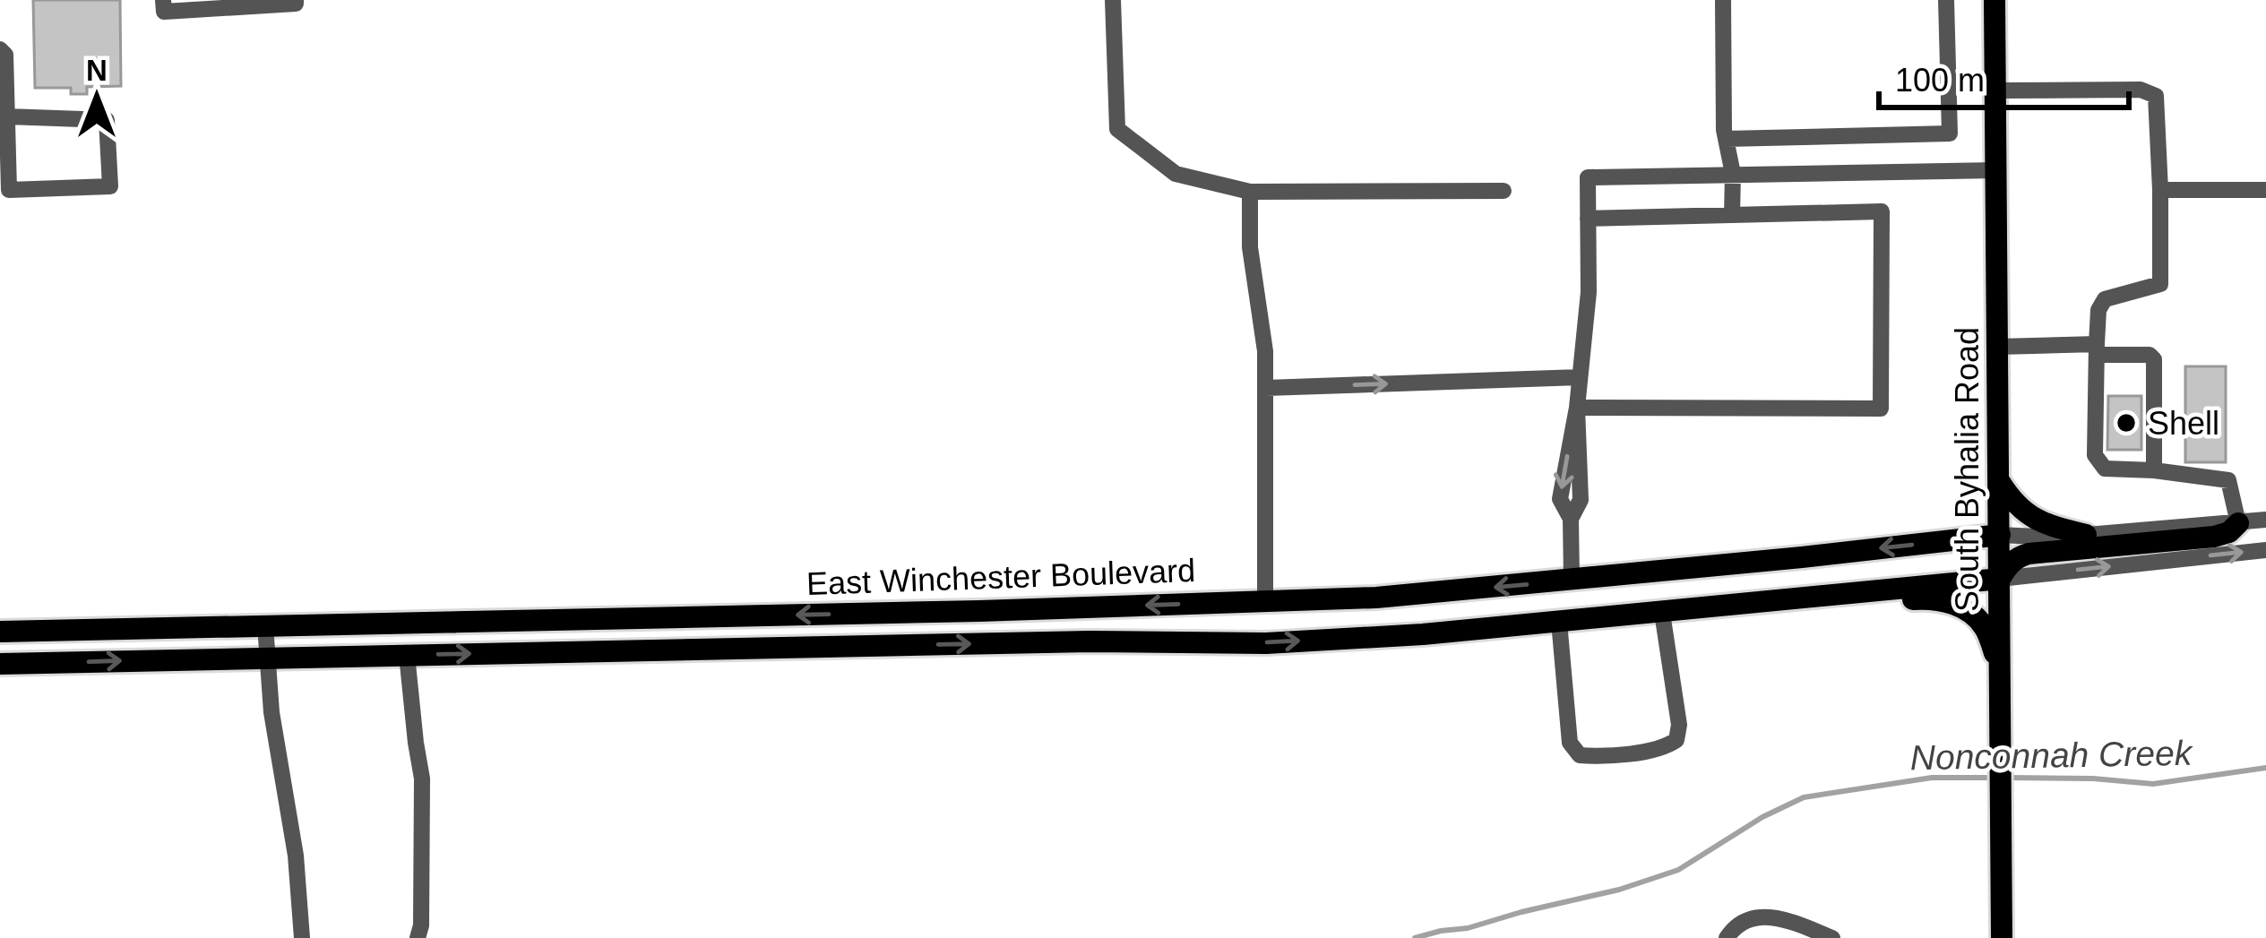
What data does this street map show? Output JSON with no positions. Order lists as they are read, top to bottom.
{
  "streets": {
    "main road": ["South Byhalia Road", "East Winchester Boulevard"]
  },
  "crossings": [
    ["South Byhalia Road", "East Winchester Boulevard"]
  ],
  "water": ["Nonconnah Creek"],
  "places": ["Shell"],
  "scale_bar": "100 m",
  "north": "top"
}
